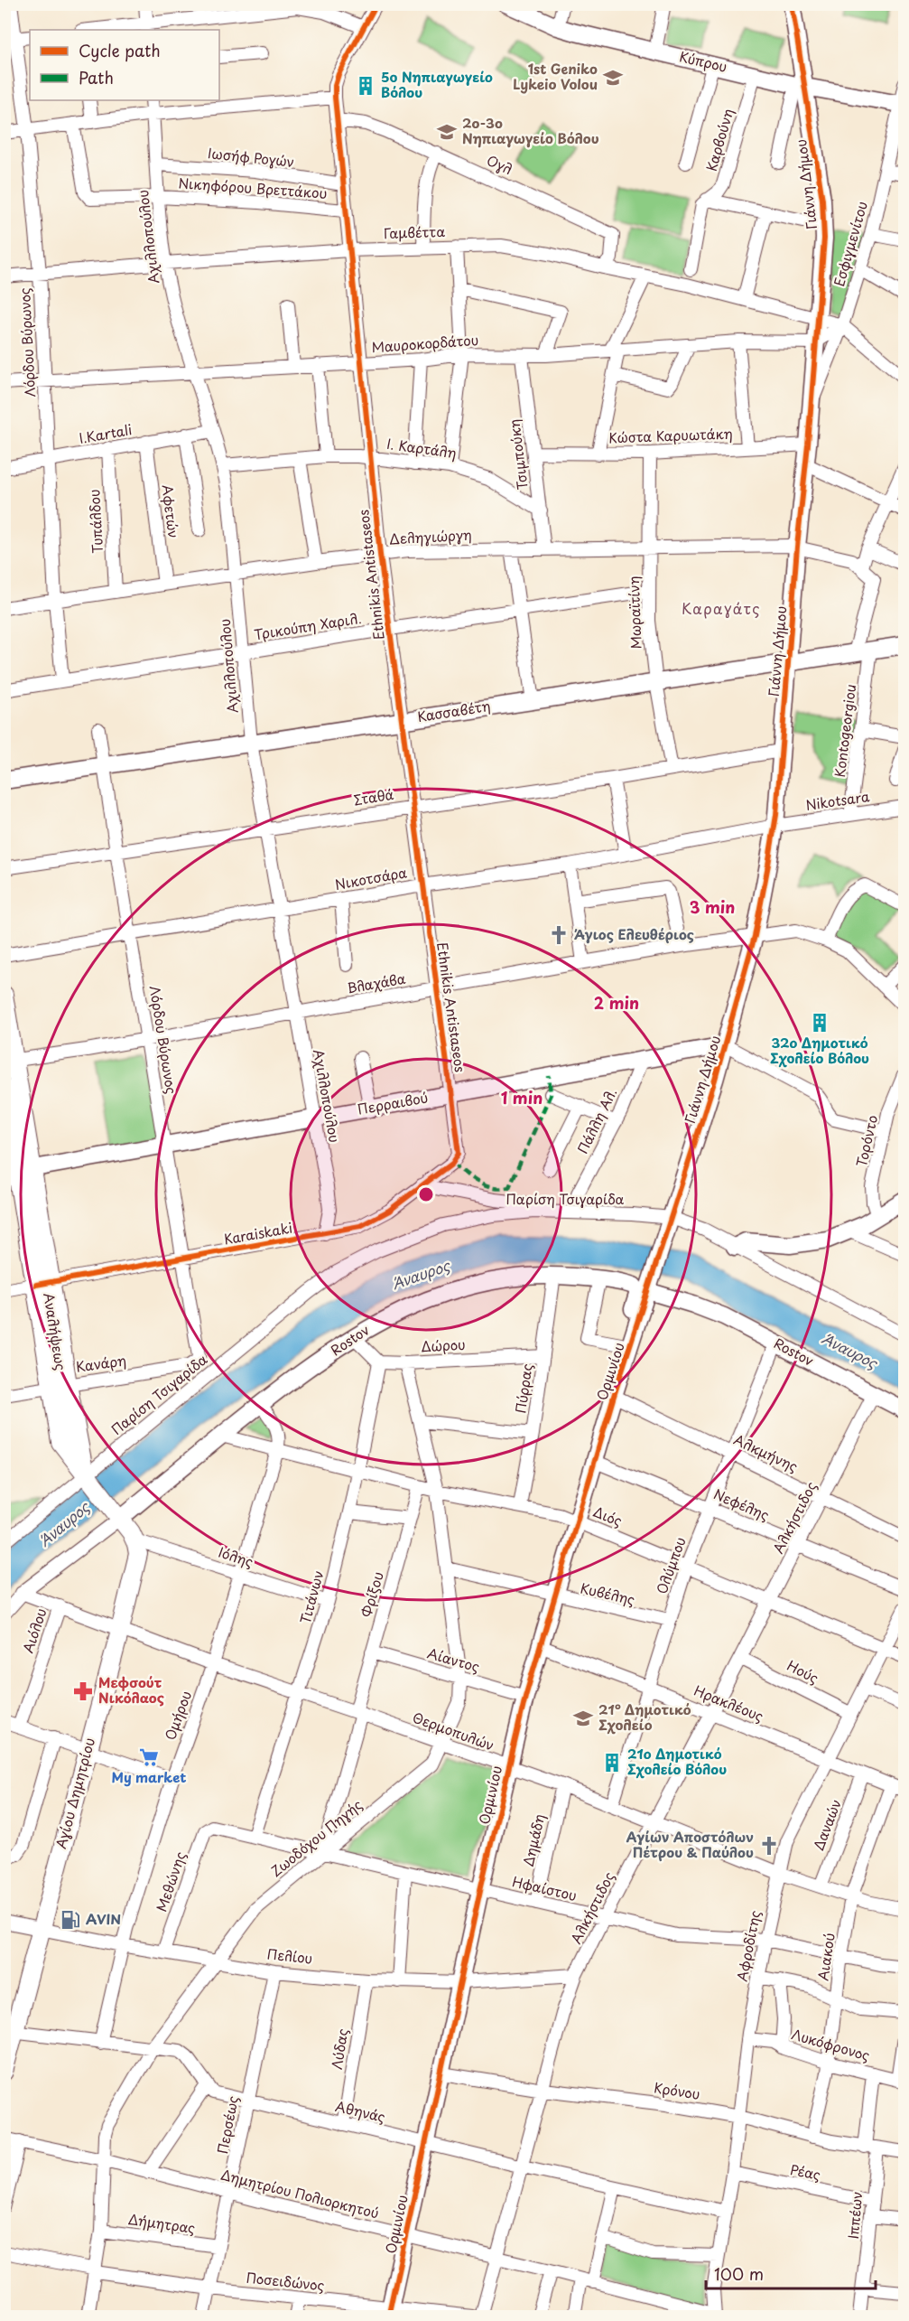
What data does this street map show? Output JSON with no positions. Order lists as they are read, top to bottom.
{
  "streets": {
    "main road": ["Αναλήψεως", "Αγίου Δημητρίου"],
    "street": [
      "Κύπρου",
      "Καρβούνη",
      "Ιωσήφ Ρογών",
      "Ογλ",
      "Γιάννη Δήμου",
      "Νικηφόρου Βρεττάκου",
      "Γαμβέττα",
      "Αχιλλοπούλου",
      "Εσφιγμενίτου",
      "Λόρδου Βύρωνος",
      "Μαυροκορδάτου",
      "I.Kartali",
      "Κώστα Καρυωτάκη",
      "Ι. Καρτάλη",
      "Τσιμπούκη",
      "Αφετών",
      "Τυπάλδου",
      "Δεληγιώργη",
      "Ethnikis Antistaseos",
      "Μωραϊτίνη",
      "Τρικούπη Χαριλ.",
      "Κασσαβέτη",
      "Kontogeorgiou",
      "Σταθά",
      "Nikotsara",
      "Νικοτσάρα",
      "Βλαχάβα",
      "Περραιβού",
      "Πάλλη Αλ.",
      "Τορόντο",
      "Παρίση Τσιγαρίδα",
      "Karaiskaki",
      "Rostov",
      "Δώρου",
      "Κανάρη",
      "Ορμινίου",
      "Πύρρας",
      "Αλκμήνης",
      "Νεφέλης",
      "Διός",
      "Αλκήστιδος",
      "Ιόλης",
      "Ολύμπου",
      "Φρίξου",
      "Κυβέλης",
      "Τιτάνων",
      "Αιόλου",
      "Αίαντος",
      "Ηούς",
      "Ηρακλέους",
      "Ομήρου",
      "Θερμοπυλών",
      "Δαναών",
      "Ζωοδόχου Πηγής",
      "Δημάδη",
      "Μεθώνης",
      "Ηφαίστου",
      "Αφροδίτης",
      "Πελίου",
      "Αιακού",
      "Λυκόφρoνος",
      "Λύδας",
      "Κρόνου",
      "Αθηνάς",
      "Περσέως",
      "Ρέας",
      "Δημητρίου Πολιορκητού",
      "Ιππέων",
      "Δήμητρας",
      "Ποσειδώνος"
    ]
  },
  "crossings": [
    ["Κύπρου", "Καρβούνη"],
    ["Κύπρου", "Γιάννη Δήμου"],
    ["Κύπρου", "Εσφιγμενίτου"],
    ["Ιωσήφ Ρογών", "Αχιλλοπούλου"],
    ["Ιωσήφ Ρογών", "Ethnikis Antistaseos"],
    ["Ογλ", "Γαμβέττα"],
    ["Ογλ", "Ethnikis Antistaseos"],
    ["Γιάννη Δήμου", "Γαμβέττα"],
    ["Γιάννη Δήμου", "Εσφιγμενίτου"],
    ["Γιάννη Δήμου", "Μαυροκορδάτου"],
    ["Γιάννη Δήμου", "Κώστα Καρυωτάκη"],
    ["Γιάννη Δήμου", "Δεληγιώργη"],
    ["Γιάννη Δήμου", "Κασσαβέτη"],
    ["Γιάννη Δήμου", "Σταθά"],
    ["Γιάννη Δήμου", "Nikotsara"],
    ["Γιάννη Δήμου", "Νικοτσάρα"],
    ["Γιάννη Δήμου", "Βλαχάβα"],
    ["Γιάννη Δήμου", "Περραιβού"],
    ["Γιάννη Δήμου", "Παρίση Τσιγαρίδα"],
    ["Γιάννη Δήμου", "Rostov"],
    ["Γιάννη Δήμου", "Ορμινίου"],
    ["Νικηφόρου Βρεττάκου", "Αχιλλοπούλου"],
    ["Νικηφόρου Βρεττάκου", "Ethnikis Antistaseos"],
    ["Γαμβέττα", "Αχιλλοπούλου"],
    ["Γαμβέττα", "Εσφιγμενίτου"],
    ["Γαμβέττα", "Λόρδου Βύρωνος"],
    ["Γαμβέττα", "Ethnikis Antistaseos"],
    ["Αχιλλοπούλου", "Μαυροκορδάτου"],
    ["Αχιλλοπούλου", "I.Kartali"],
    ["Αχιλλοπούλου", "Ι. Καρτάλη"],
    ["Αχιλλοπούλου", "Δεληγιώργη"],
    ["Αχιλλοπούλου", "Τρικούπη Χαριλ."],
    ["Αχιλλοπούλου", "Κασσαβέτη"],
    ["Αχιλλοπούλου", "Σταθά"],
    ["Αχιλλοπούλου", "Νικοτσάρα"],
    ["Αχιλλοπούλου", "Βλαχάβα"],
    ["Αχιλλοπούλου", "Περραιβού"],
    ["Αχιλλοπούλου", "Karaiskaki"],
    ["Λόρδου Βύρωνος", "Μαυροκορδάτου"],
    ["Λόρδου Βύρωνος", "I.Kartali"],
    ["Λόρδου Βύρωνος", "Δεληγιώργη"],
    ["Λόρδου Βύρωνος", "Τρικούπη Χαριλ."],
    ["Λόρδου Βύρωνος", "Κασσαβέτη"],
    ["Λόρδου Βύρωνος", "Σταθά"],
    ["Λόρδου Βύρωνος", "Νικοτσάρα"],
    ["Λόρδου Βύρωνος", "Βλαχάβα"],
    ["Λόρδου Βύρωνος", "Περραιβού"],
    ["Λόρδου Βύρωνος", "Karaiskaki"],
    ["Λόρδου Βύρωνος", "Κανάρη"],
    ["Μαυροκορδάτου", "Τσιμπούκη"],
    ["Μαυροκορδάτου", "Ethnikis Antistaseos"],
    ["I.Kartali", "Αφετών"],
    ["I.Kartali", "Τυπάλδου"],
    ["Κώστα Καρυωτάκη", "Τσιμπούκη"],
    ["Κώστα Καρυωτάκη", "Μωραϊτίνη"],
    ["Ι. Καρτάλη", "Τσιμπούκη"],
    ["Ι. Καρτάλη", "Ethnikis Antistaseos"],
    ["Τσιμπούκη", "Δεληγιώργη"],
    ["Αφετών", "Δεληγιώργη"],
    ["Τυπάλδου", "Δεληγιώργη"],
    ["Δεληγιώργη", "Ethnikis Antistaseos"],
    ["Δεληγιώργη", "Μωραϊτίνη"],
    ["Δεληγιώργη", "Kontogeorgiou"],
    ["Ethnikis Antistaseos", "Τρικούπη Χαριλ."],
    ["Ethnikis Antistaseos", "Κασσαβέτη"],
    ["Ethnikis Antistaseos", "Σταθά"],
    ["Ethnikis Antistaseos", "Νικοτσάρα"],
    ["Ethnikis Antistaseos", "Βλαχάβα"],
    ["Ethnikis Antistaseos", "Περραιβού"],
    ["Ethnikis Antistaseos", "Karaiskaki"],
    ["Μωραϊτίνη", "Τρικούπη Χαριλ."],
    ["Μωραϊτίνη", "Κασσαβέτη"],
    ["Μωραϊτίνη", "Σταθά"],
    ["Κασσαβέτη", "Kontogeorgiou"],
    ["Kontogeorgiou", "Nikotsara"],
    ["Nikotsara", "Νικοτσάρα"],
    ["Βλαχάβα", "Αναλήψεως"],
    ["Περραιβού", "Πάλλη Αλ."],
    ["Περραιβού", "Αναλήψεως"],
    ["Παρίση Τσιγαρίδα", "Αναλήψεως"],
    ["Karaiskaki", "Αναλήψεως"],
    ["Αναλήψεως", "Κανάρη"],
    ["Rostov", "Ορμινίου"],
    ["Rostov", "Πύρρας"],
    ["Rostov", "Διός"],
    ["Rostov", "Αλκήστιδος"],
    ["Rostov", "Ολύμπου"],
    ["Rostov", "Ομήρου"],
    ["Rostov", "Θερμοπυλών"],
    ["Δώρου", "Πύρρας"],
    ["Δώρου", "Τιτάνων"],
    ["Δώρου", "Ζωοδόχου Πηγής"],
    ["Ορμινίου", "Αλκμήνης"],
    ["Ορμινίου", "Νεφέλης"],
    ["Ορμινίου", "Διός"],
    ["Ορμινίου", "Κυβέλης"],
    ["Ορμινίου", "Αίαντος"],
    ["Ορμινίου", "Ηρακλέους"],
    ["Ορμινίου", "Θερμοπυλών"],
    ["Ορμινίου", "Ηφαίστου"],
    ["Ορμινίου", "Πελίου"],
    ["Ορμινίου", "Κρόνου"],
    ["Ορμινίου", "Αθηνάς"],
    ["Ορμινίου", "Δημητρίου Πολιορκητού"],
    ["Ορμινίου", "Ποσειδώνος"],
    ["Πύρρας", "Διός"],
    ["Αλκμήνης", "Αλκήστιδος"],
    ["Αλκμήνης", "Ολύμπου"],
    ["Νεφέλης", "Αλκήστιδος"],
    ["Νεφέλης", "Ολύμπου"],
    ["Διός", "Αλκήστιδος"],
    ["Διός", "Ολύμπου"],
    ["Διός", "Φρίξου"],
    ["Διός", "Τιτάνων"],
    ["Διός", "Ομήρου"],
    ["Διός", "Ζωοδόχου Πηγής"],
    ["Διός", "Αφροδίτης"],
    ["Αλκήστιδος", "Ηούς"],
    ["Αλκήστιδος", "Ηρακλέους"],
    ["Αλκήστιδος", "Θερμοπυλών"],
    ["Αλκήστιδος", "Ηφαίστου"],
    ["Αλκήστιδος", "Πελίου"],
    ["Αλκήστιδος", "Κρόνου"],
    ["Αλκήστιδος", "Αθηνάς"],
    ["Αλκήστιδος", "Δημητρίου Πολιορκητού"],
    ["Ιόλης", "Τιτάνων"],
    ["Ιόλης", "Ομήρου"],
    ["Ιόλης", "Αγίου Δημητρίου"],
    ["Ολύμπου", "Κυβέλης"],
    ["Ολύμπου", "Ηρακλέους"],
    ["Ολύμπου", "Θερμοπυλών"],
    ["Φρίξου", "Αίαντος"],
    ["Φρίξου", "Θερμοπυλών"],
    ["Φρίξου", "Ζωοδόχου Πηγής"],
    ["Φρίξου", "Ηφαίστου"],
    ["Κυβέλης", "Ζωοδόχου Πηγής"],
    ["Τιτάνων", "Θερμοπυλών"],
    ["Τιτάνων", "Ηφαίστου"],
    ["Αιόλου", "Θερμοπυλών"],
    ["Αίαντος", "Ζωοδόχου Πηγής"],
    ["Ηούς", "Αφροδίτης"],
    ["Ηρακλέους", "Δαναών"],
    ["Ηρακλέους", "Αφροδίτης"],
    ["Ηρακλέους", "Αιακού"],
    ["Ομήρου", "Θερμοπυλών"],
    ["Ομήρου", "Πελίου"],
    ["Ομήρου", "Αθηνάς"],
    ["Θερμοπυλών", "Αγίου Δημητρίου"],
    ["Θερμοπυλών", "Δαναών"],
    ["Θερμοπυλών", "Ζωοδόχου Πηγής"],
    ["Θερμοπυλών", "Δημάδη"],
    ["Θερμοπυλών", "Αφροδίτης"],
    ["Θερμοπυλών", "Αιακού"],
    ["Αγίου Δημητρίου", "Πελίου"],
    ["Αγίου Δημητρίου", "Αθηνάς"],
    ["Ζωοδόχου Πηγής", "Ηφαίστου"],
    ["Ζωοδόχου Πηγής", "Πελίου"],
    ["Ζωοδόχου Πηγής", "Αθηνάς"],
    ["Ζωοδόχου Πηγής", "Δημητρίου Πολιορκητού"],
    ["Ζωοδόχου Πηγής", "Δήμητρας"],
    ["Ζωοδόχου Πηγής", "Ποσειδώνος"],
    ["Δημάδη", "Ηφαίστου"],
    ["Μεθώνης", "Ηφαίστου"],
    ["Μεθώνης", "Πελίου"],
    ["Ηφαίστου", "Αφροδίτης"],
    ["Ηφαίστου", "Αιακού"],
    ["Αφροδίτης", "Λυκόφρoνος"],
    ["Αφροδίτης", "Κρόνου"],
    ["Αφροδίτης", "Αθηνάς"],
    ["Αφροδίτης", "Ρέας"],
    ["Αφροδίτης", "Δημητρίου Πολιορκητού"],
    ["Πελίου", "Λύδας"],
    ["Πελίου", "Περσέως"],
    ["Αιακού", "Λυκόφρoνος"],
    ["Αιακού", "Κρόνου"],
    ["Λυκόφρoνος", "Ιππέων"],
    ["Λύδας", "Αθηνάς"],
    ["Κρόνου", "Ιππέων"],
    ["Αθηνάς", "Περσέως"],
    ["Περσέως", "Δημητρίου Πολιορκητού"],
    ["Περσέως", "Δήμητρας"],
    ["Περσέως", "Ποσειδώνος"],
    ["Ρέας", "Ιππέων"]
  ],
  "districts": ["Καραγάτς"],
  "water": ["Άναυρος"],
  "places": {
    "school or university": ["1st Geniko Lykeio Volou", "2ο-3ο Νηπιαγωγείο Βόλου", "21° Δημοτικό Σχολείο"],
    "building": ["5ο Νηπιαγωγείο Βόλου", "32ο Δημοτικό Σχολείο Βόλου", "21ο Δημοτικό Σχολείο Βόλου"],
    "church": ["Άγιος Ελευθέριος", "Αγίων Αποστόλων Πέτρου & Παύλου"],
    "pharmacy": ["Μεφσούτ Νικόλαος"],
    "supermarket": ["My market"],
    "fuel station": ["AVIN"]
  },
  "legend": ["Cycle path", "Path"],
  "scale_bar": "100 m",
  "rings": ["3 min", "2 min", "1 min"]
}
